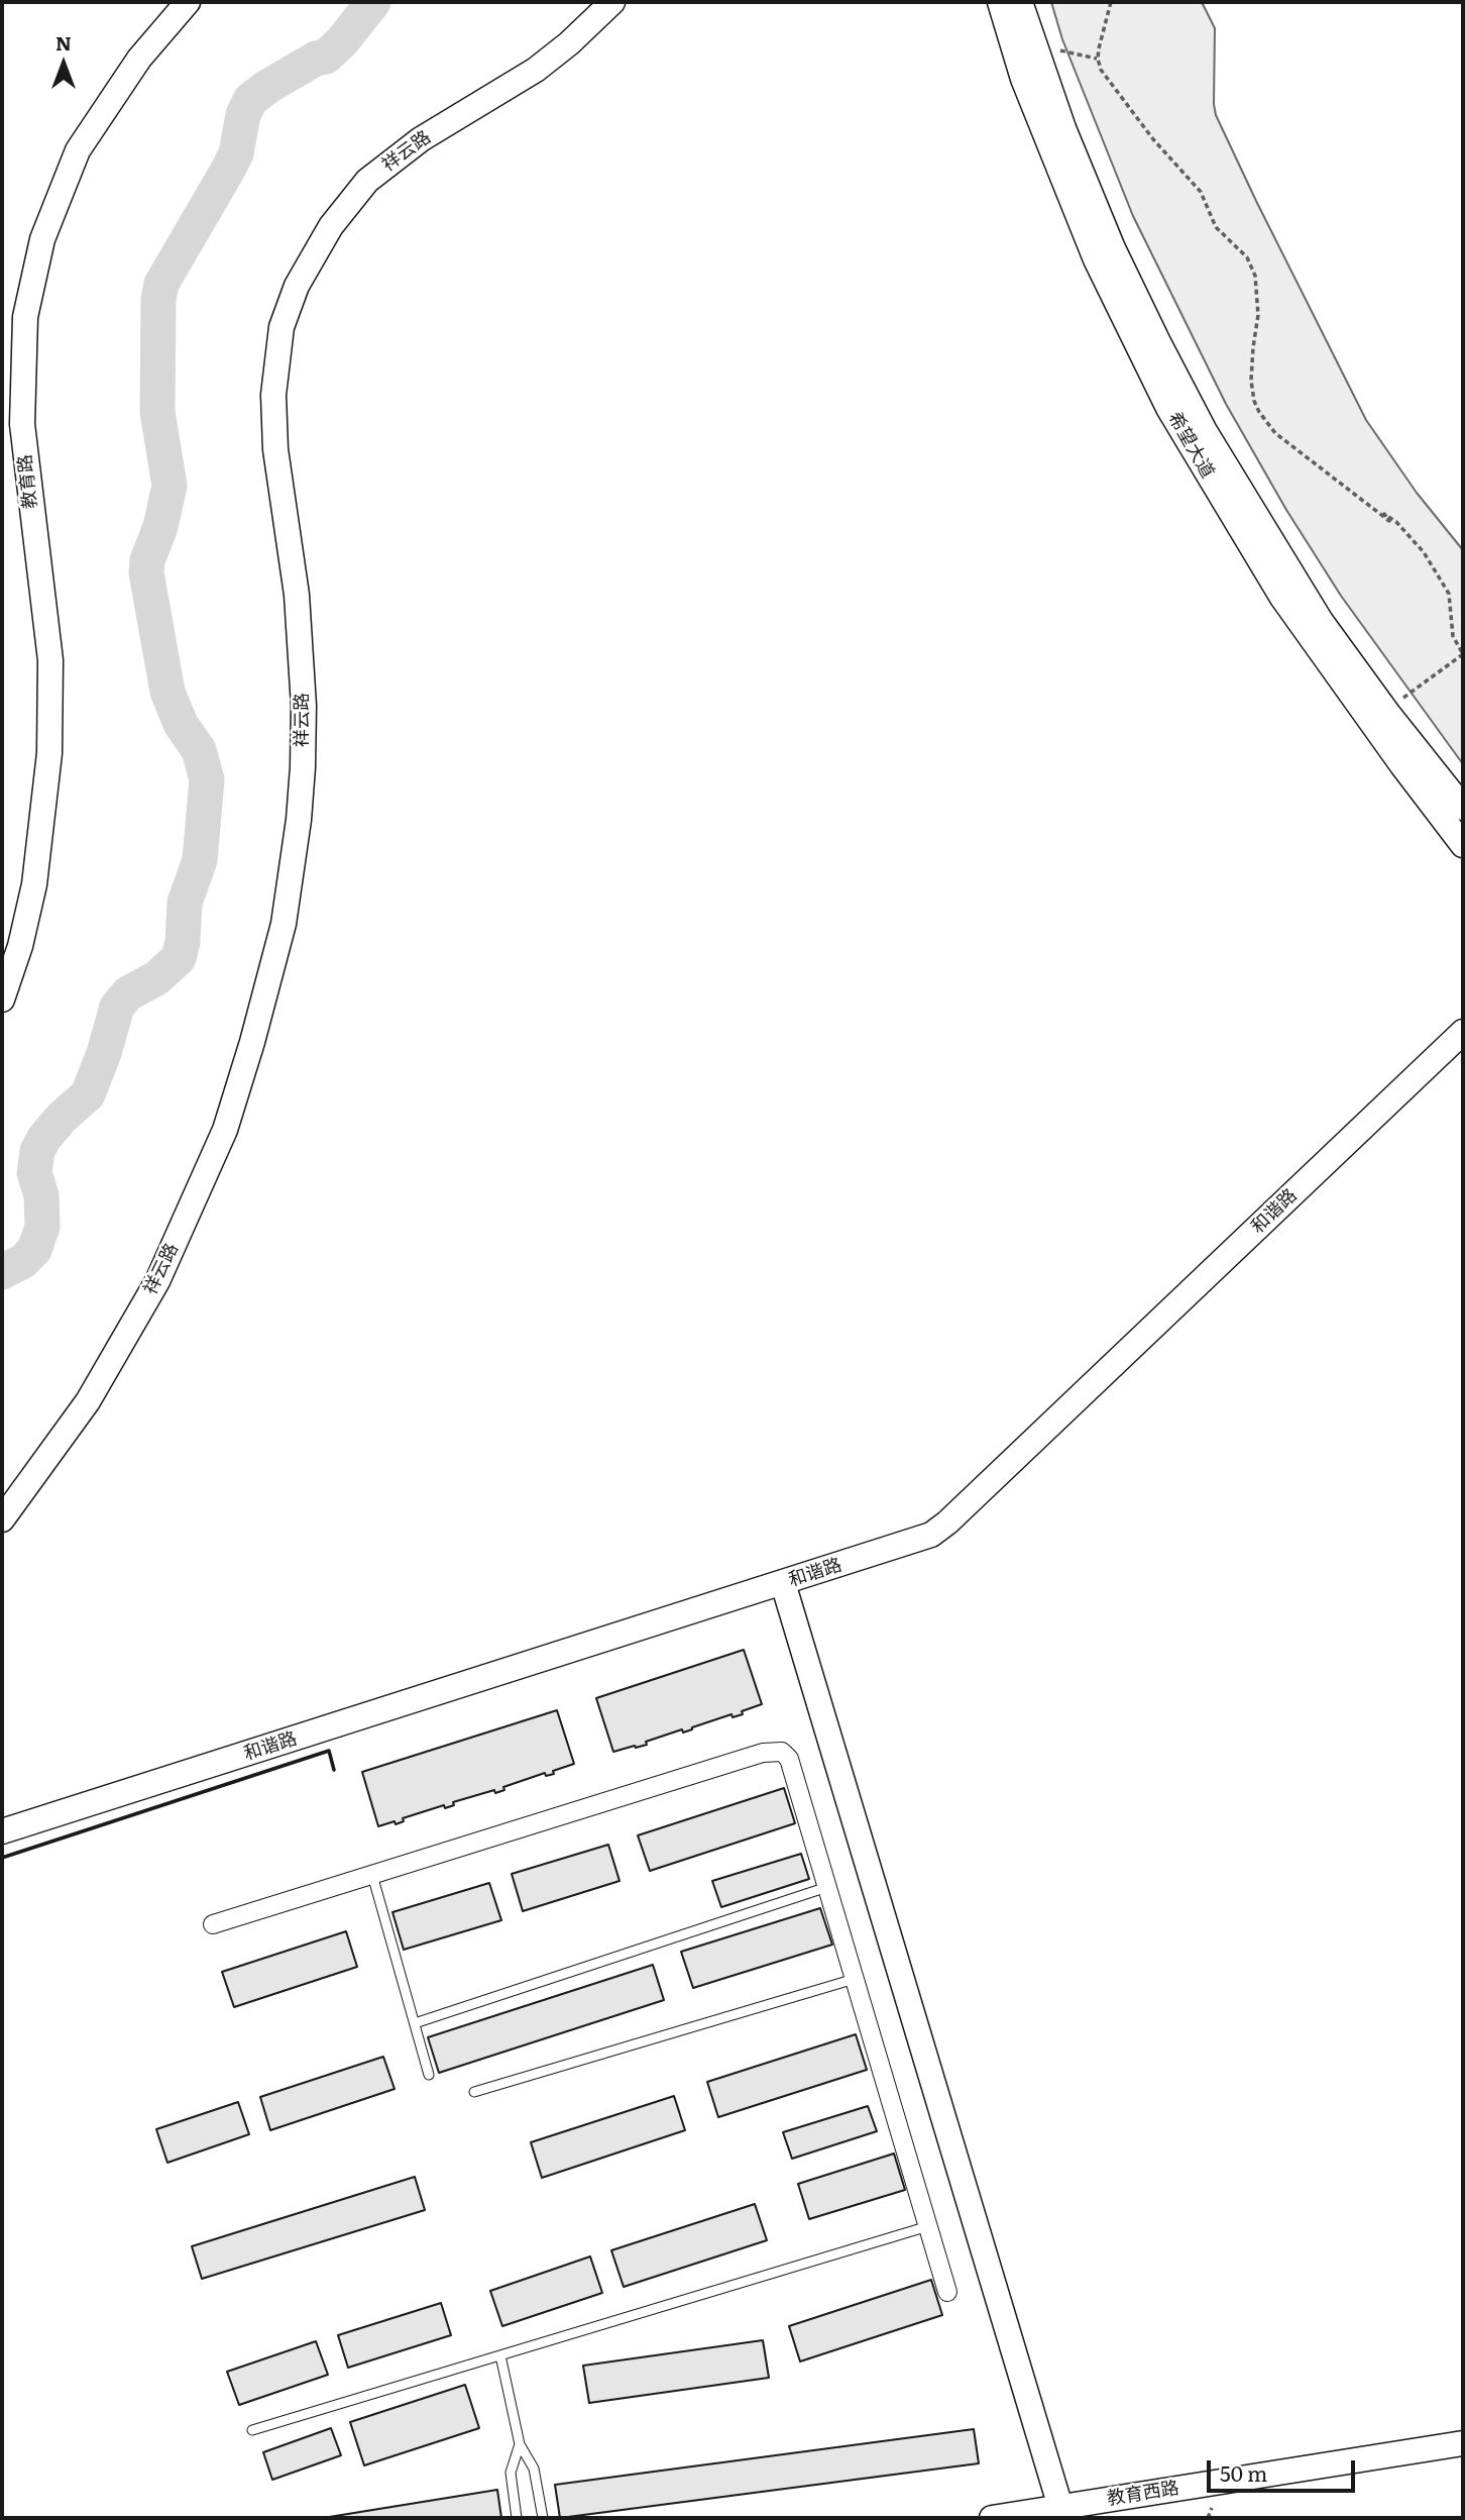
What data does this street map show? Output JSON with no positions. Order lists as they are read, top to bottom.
{
  "streets": {
    "street": [
      "祥云路",
      "希望大道",
      "教育路",
      "和谐路",
      "教育西路"
    ]
  },
  "scale_bar": "50 m",
  "north": "top"
}
